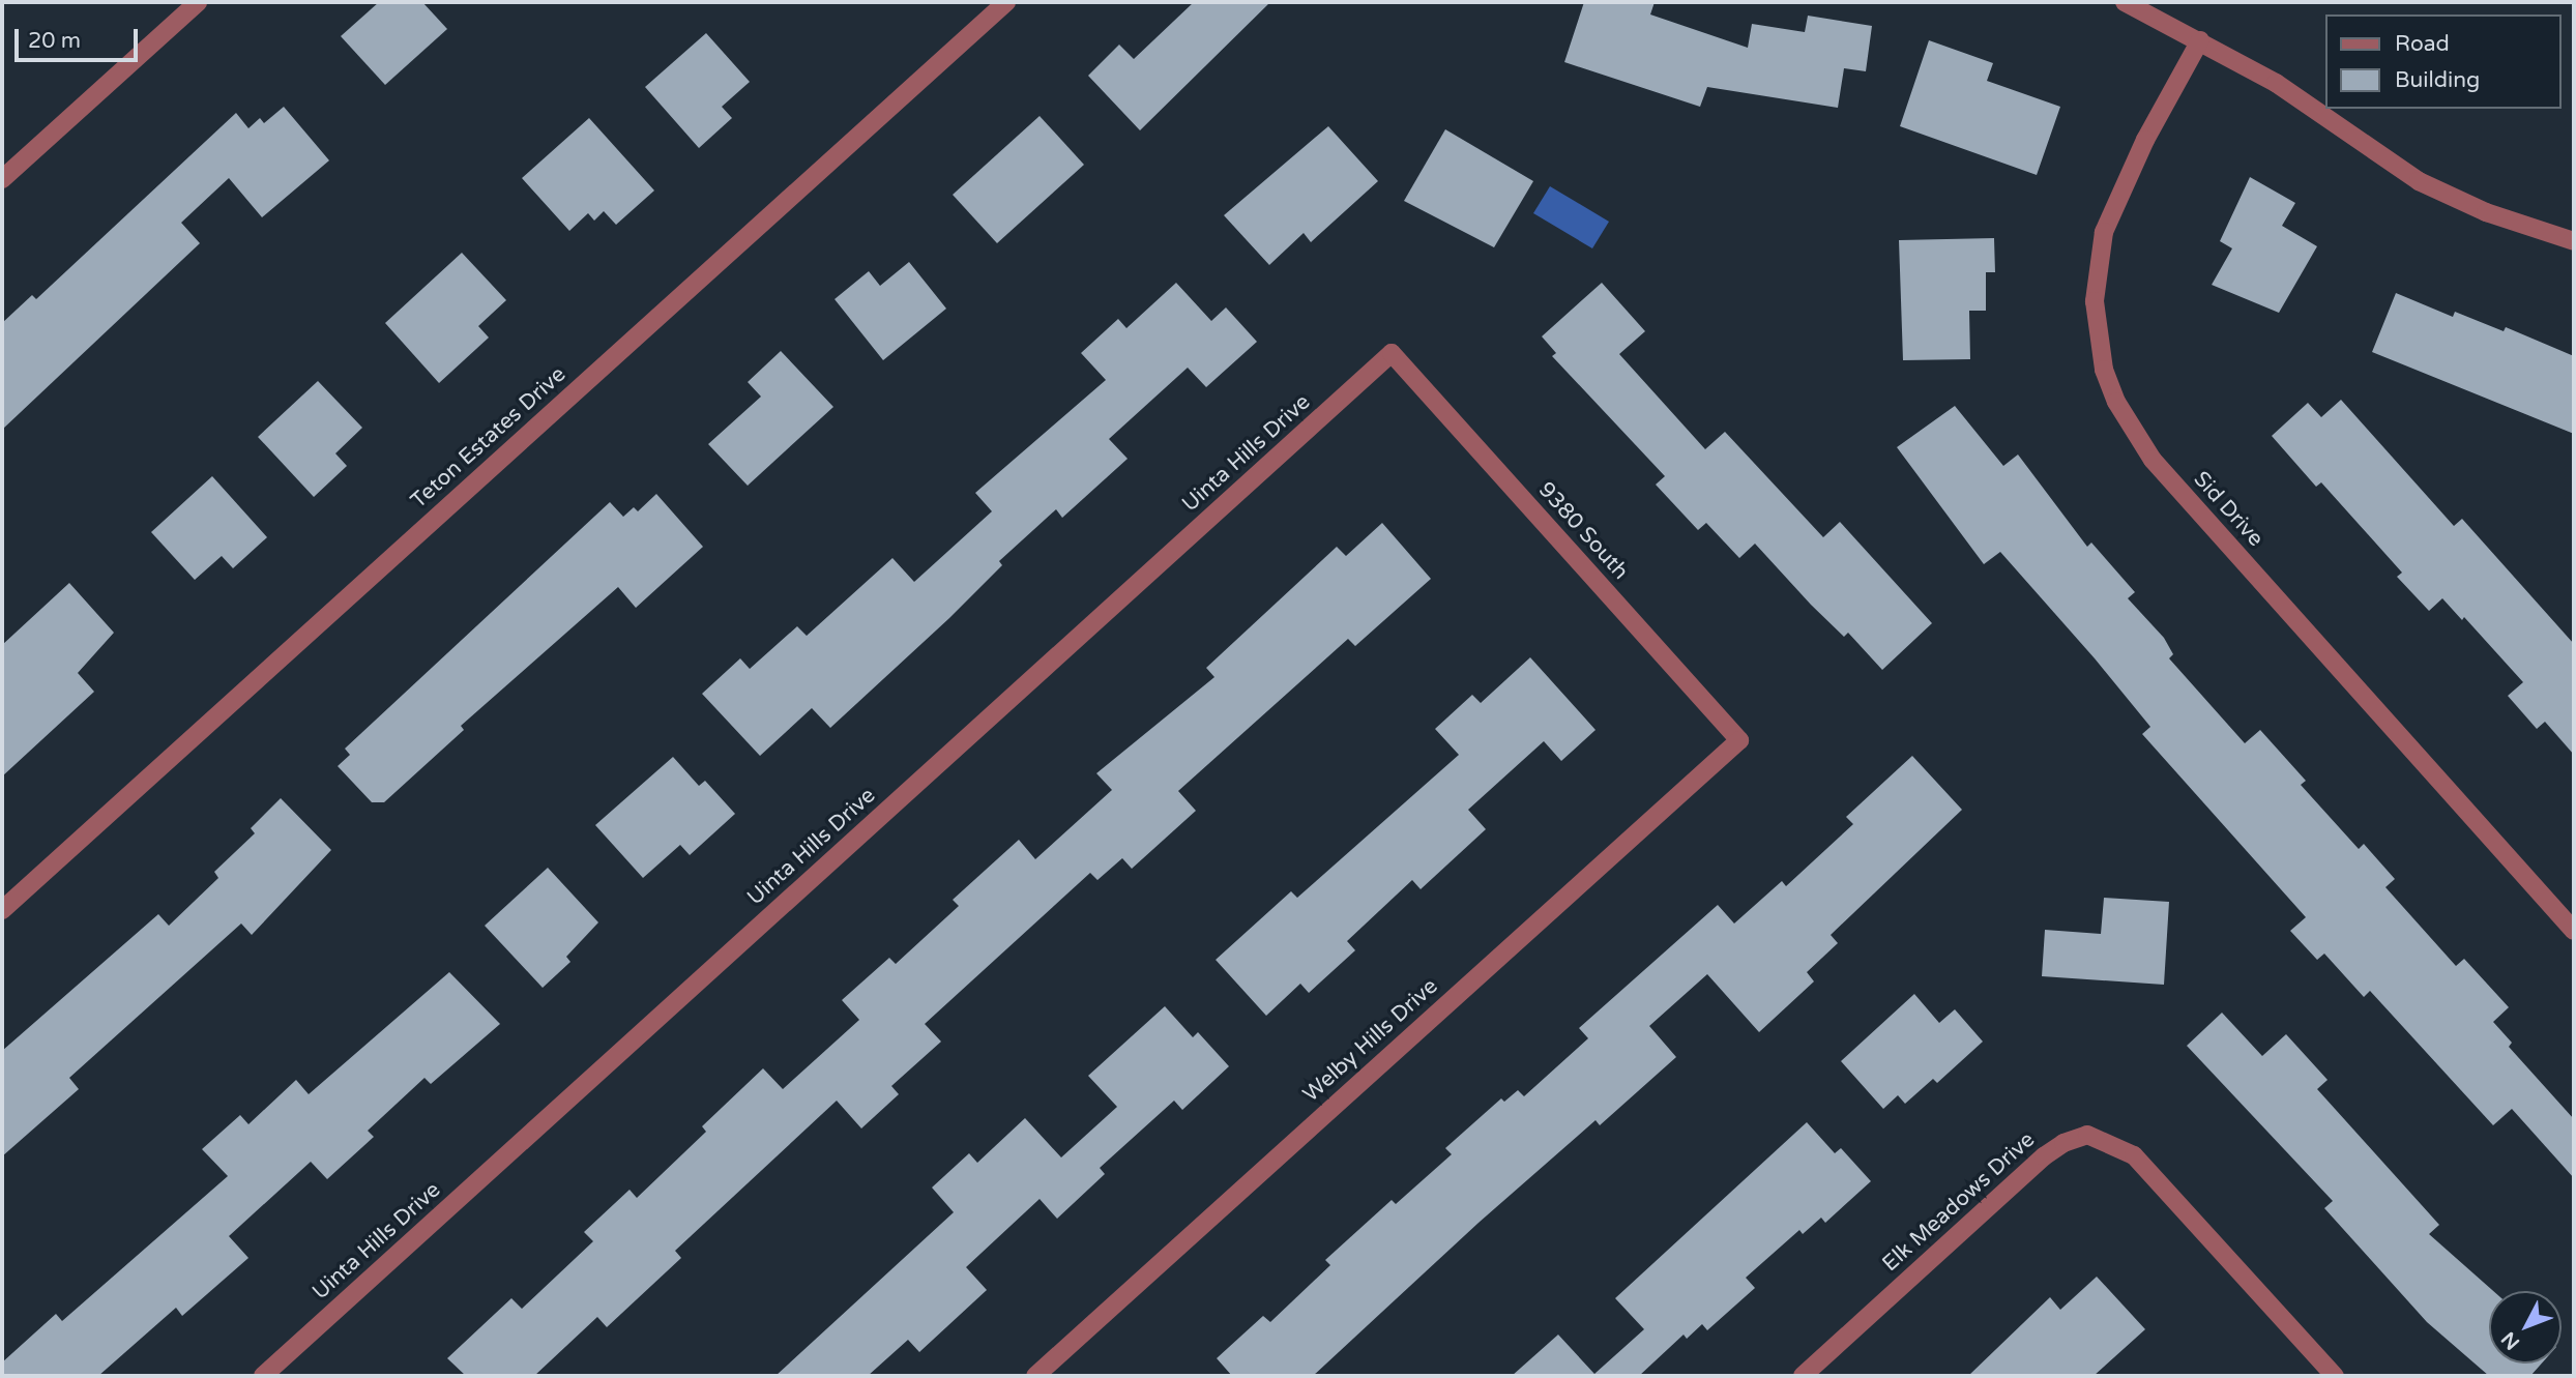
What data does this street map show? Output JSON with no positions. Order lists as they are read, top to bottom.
{
  "streets": {
    "street": [
      "Teton Estates Drive",
      "Uinta Hills Drive",
      "Sid Drive",
      "9380 South",
      "Welby Hills Drive",
      "Elk Meadows Drive"
    ]
  },
  "crossings": [
    ["Uinta Hills Drive", "9380 South"],
    ["9380 South", "Welby Hills Drive"]
  ],
  "legend": ["Road", "Building"],
  "scale_bar": "20 m",
  "north": "bottom left"
}
